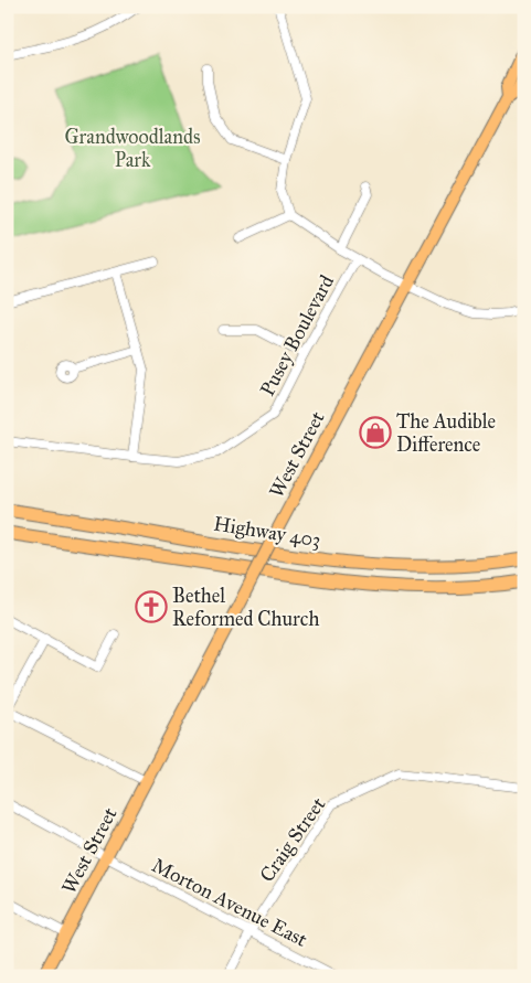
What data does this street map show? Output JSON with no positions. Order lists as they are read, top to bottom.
{
  "streets": {
    "highway": ["Highway 403"],
    "main road": ["West Street"],
    "street": ["Pusey Boulevard", "Craig Street", "Morton Avenue East"]
  },
  "crossings": [
    ["West Street", "Morton Avenue East"],
    ["Craig Street", "Morton Avenue East"]
  ],
  "parks": ["Grandwoodlands Park"],
  "places": {
    "shop": ["The Audible Difference"],
    "church": ["Bethel Reformed Church"]
  }
}
